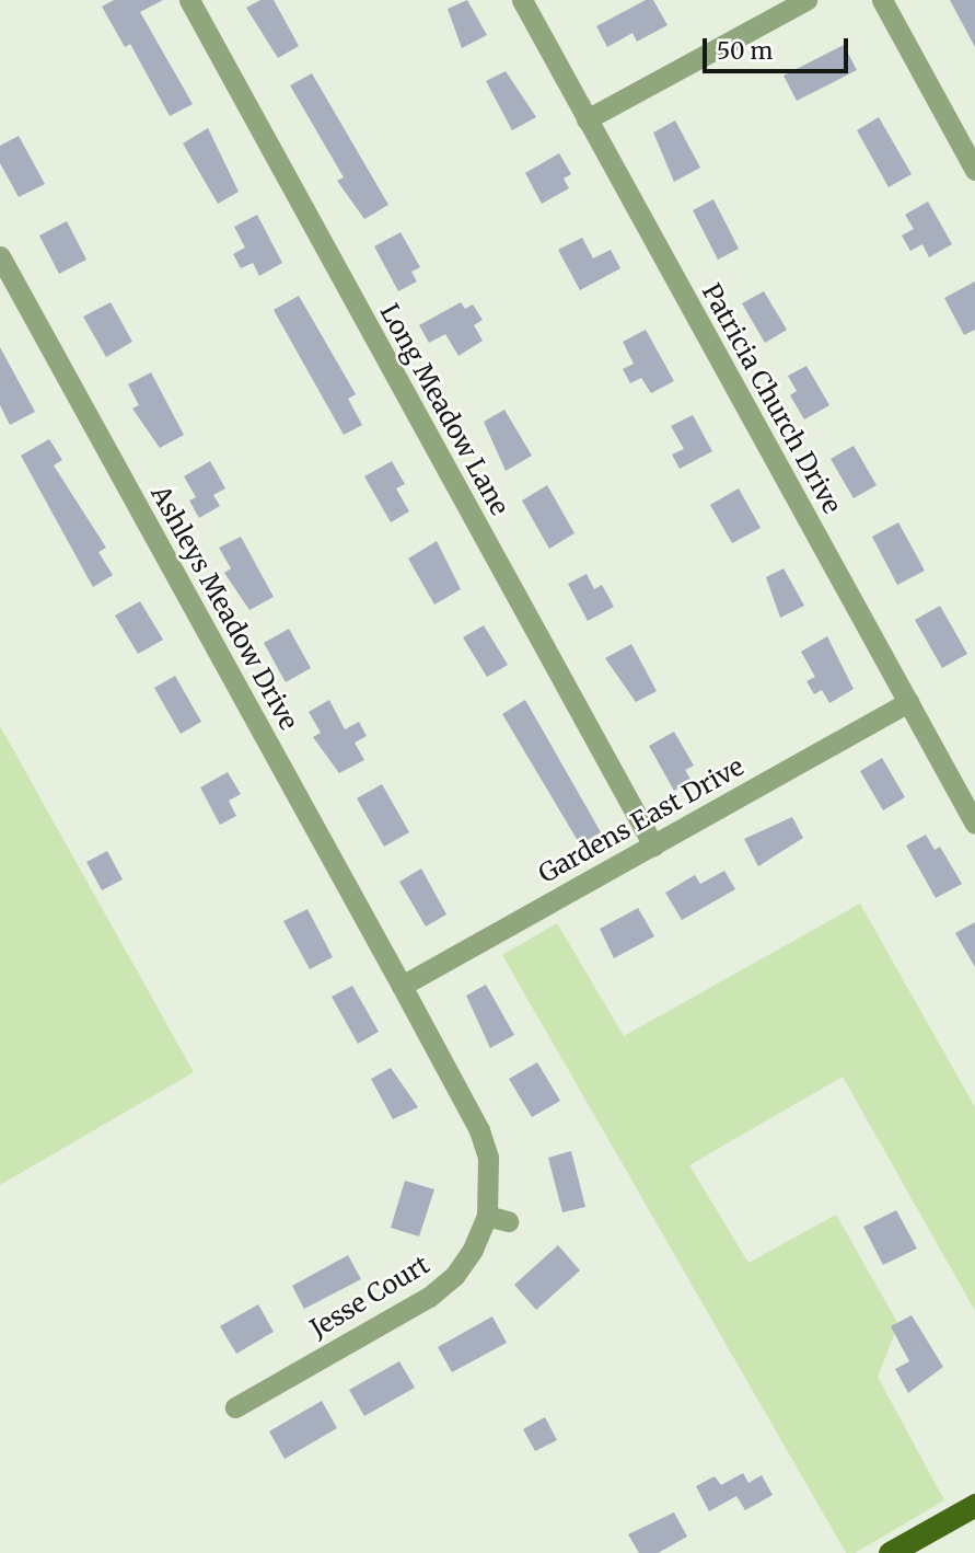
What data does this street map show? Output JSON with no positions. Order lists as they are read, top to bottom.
{
  "streets": {
    "street": [
      "Patricia Church Drive",
      "Long Meadow Lane",
      "Ashleys Meadow Drive",
      "Gardens East Drive",
      "Jesse Court"
    ]
  },
  "crossings": [
    ["Patricia Church Drive", "Gardens East Drive"],
    ["Long Meadow Lane", "Gardens East Drive"],
    ["Ashleys Meadow Drive", "Gardens East Drive"],
    ["Ashleys Meadow Drive", "Jesse Court"],
    ["Gardens East Drive", "Jesse Court"]
  ],
  "scale_bar": "50 m"
}
